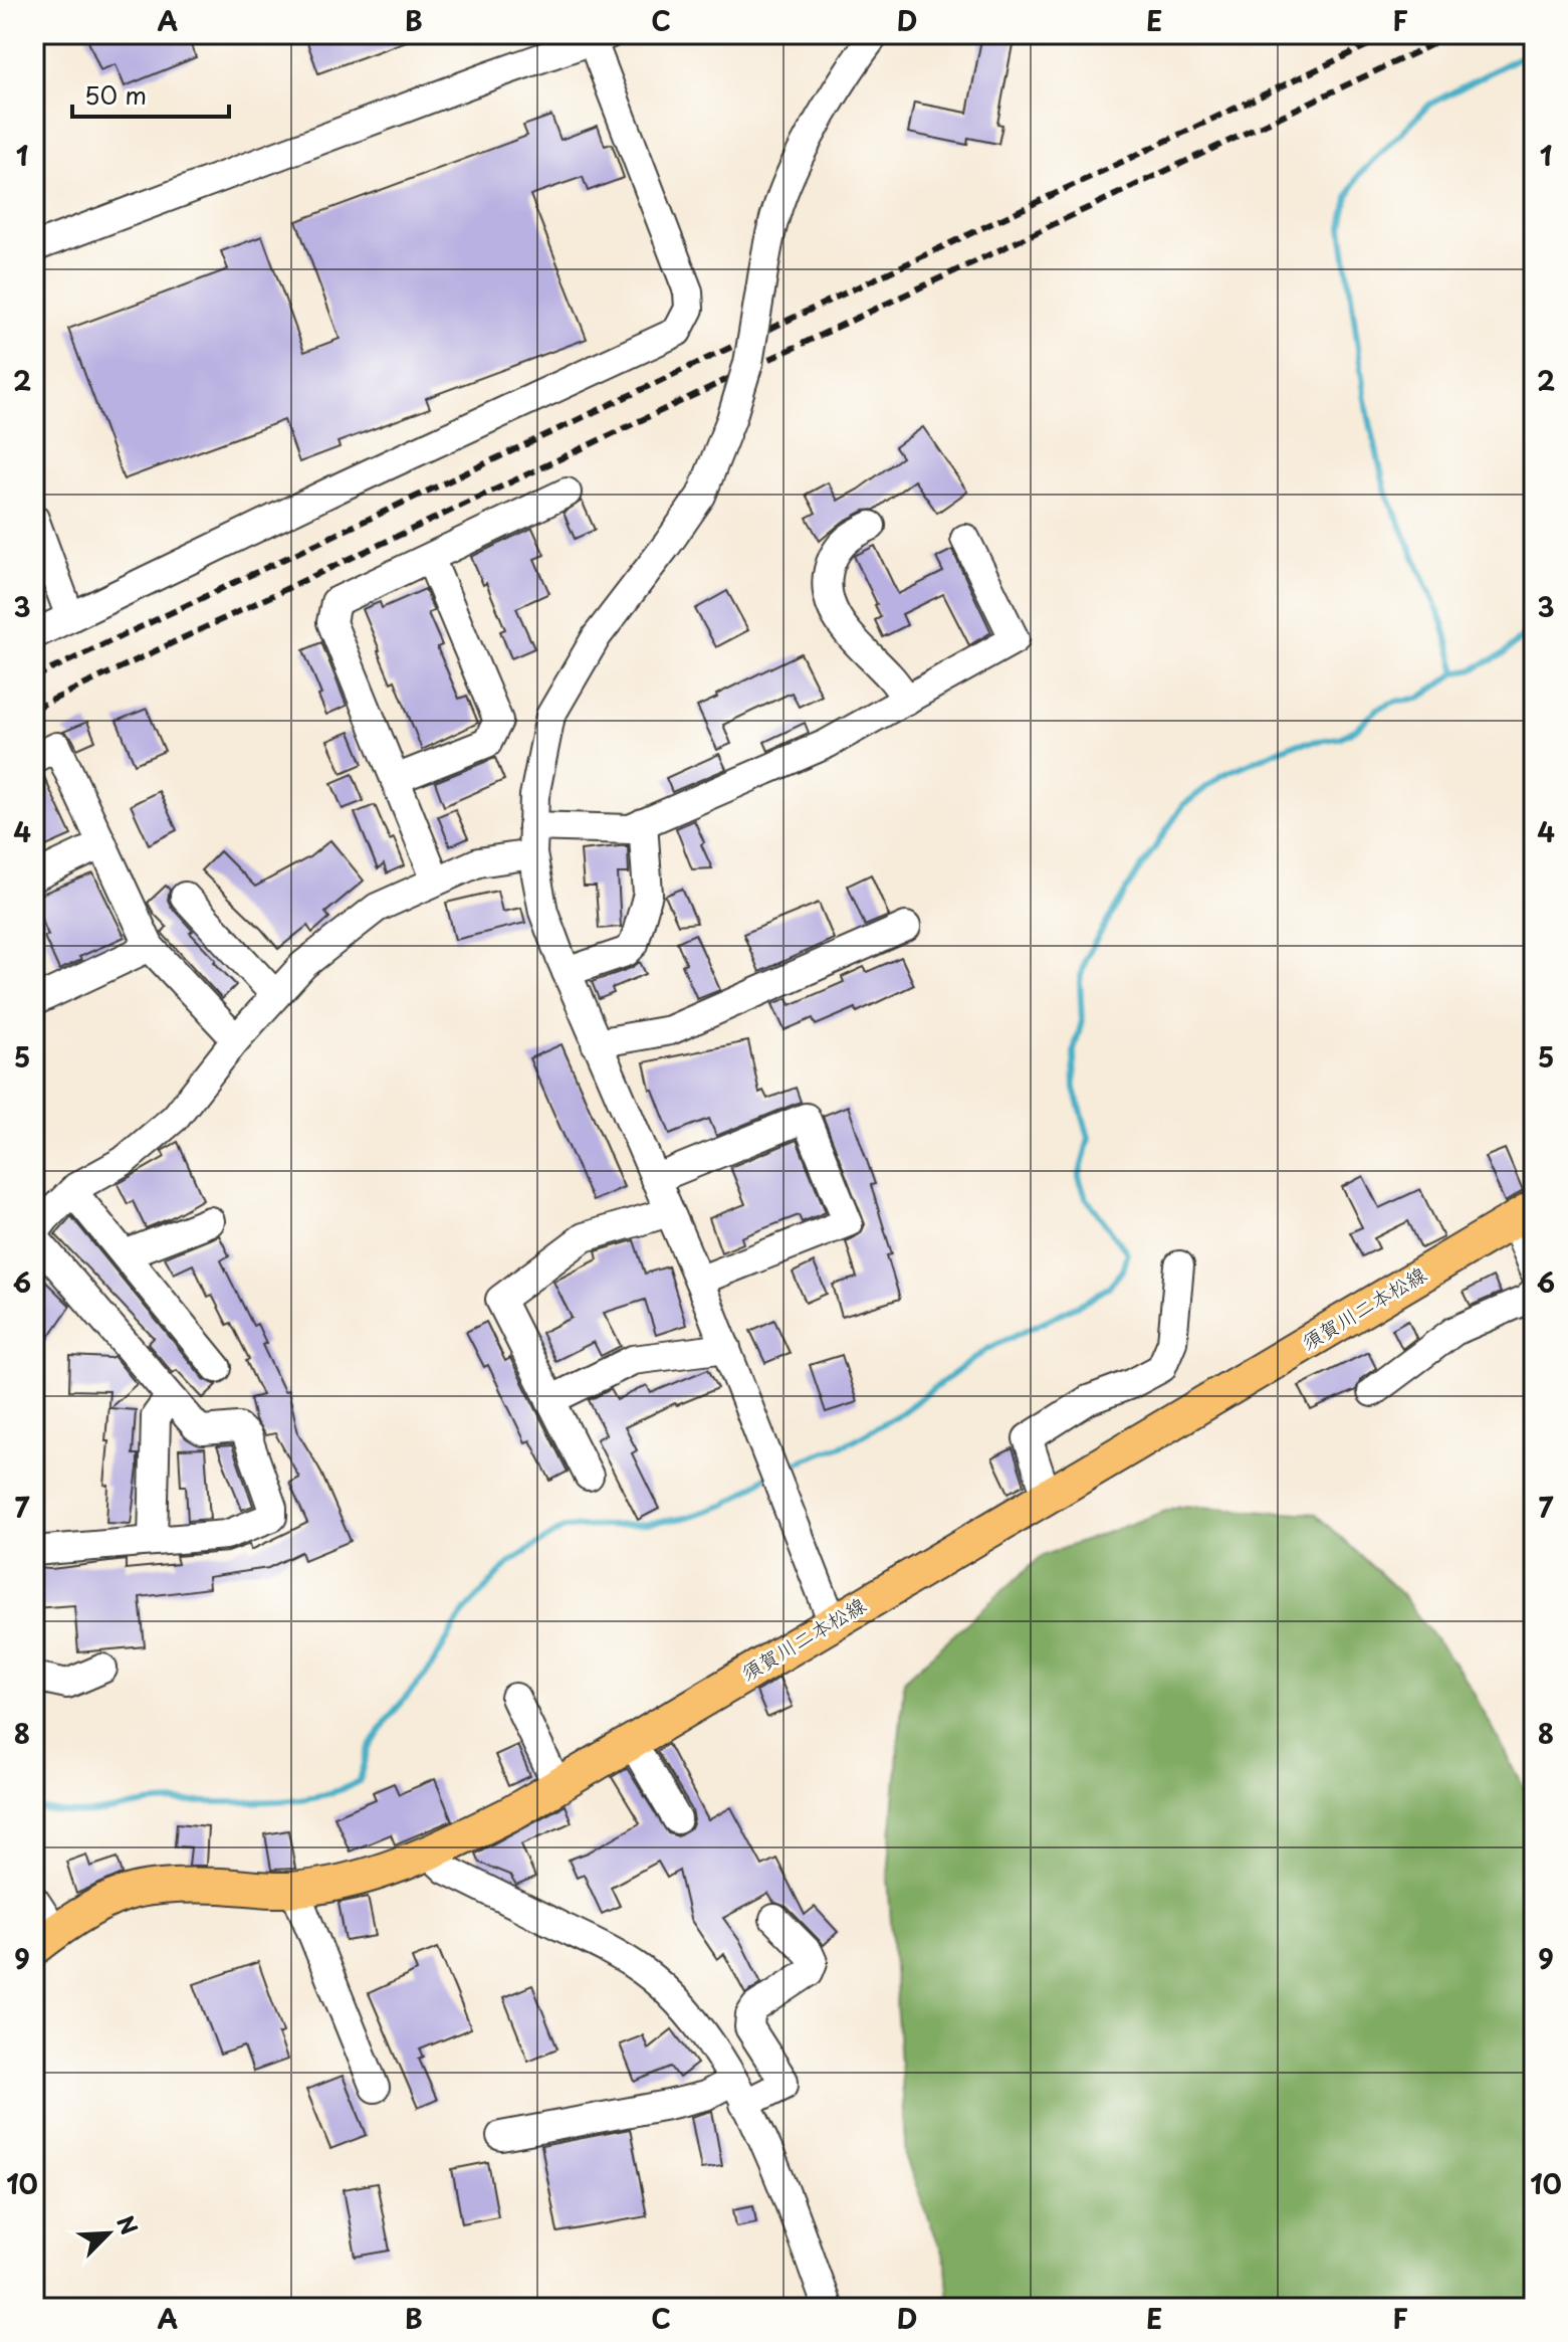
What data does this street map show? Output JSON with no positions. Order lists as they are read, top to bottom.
{
  "streets": {
    "main road": ["須賀川二本松線"]
  },
  "scale_bar": "50 m",
  "north": "top right",
  "grid": {
    "columns": [
      "A",
      "B",
      "C",
      "D",
      "E",
      "F"
    ],
    "rows": [
      "1",
      "2",
      "3",
      "4",
      "5",
      "6",
      "7",
      "8",
      "9",
      "10"
    ]
  }
}
